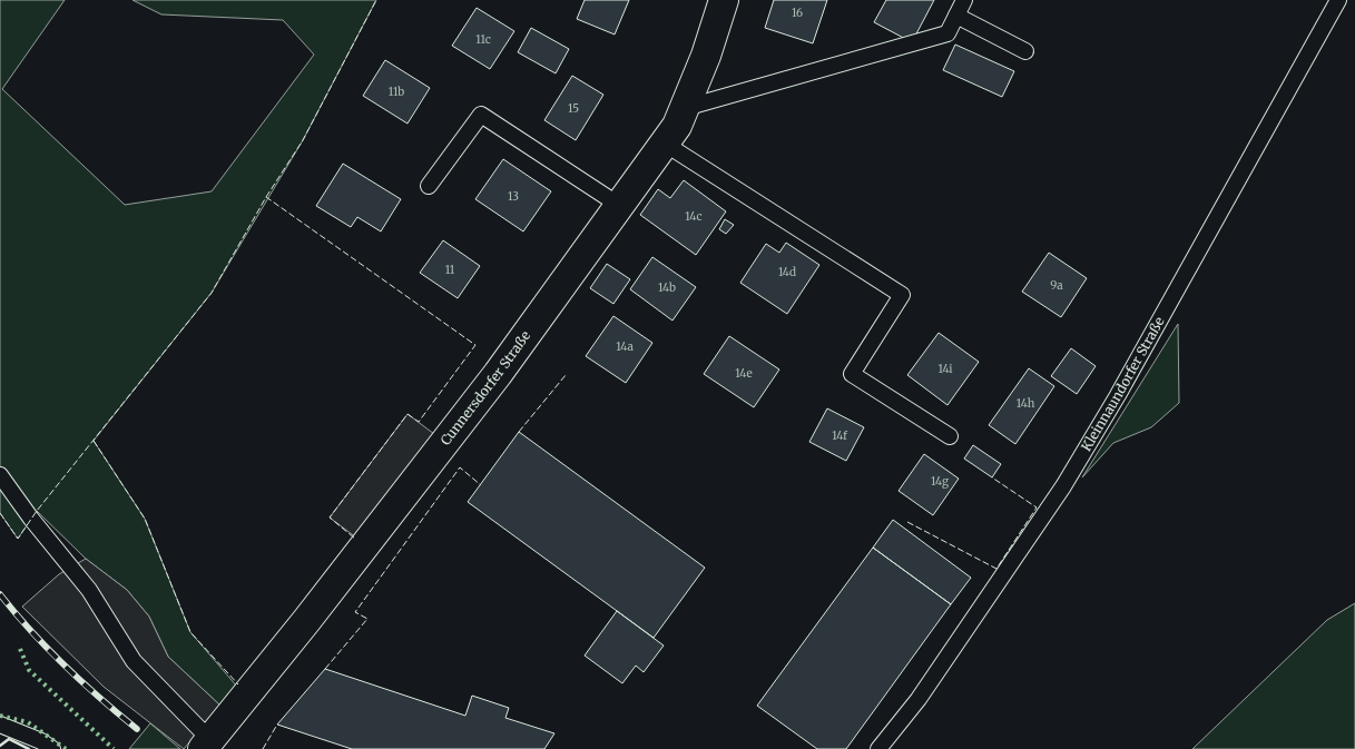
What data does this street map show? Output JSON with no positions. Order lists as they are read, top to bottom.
{
  "streets": {
    "street": ["Cunnersdorfer Straße"],
    "lane": ["Kleinnaundorfer Straße"]
  },
  "house_numbers": [
    "16",
    "11c",
    "11b",
    "15",
    "13",
    "14c",
    "11",
    "14d",
    "9a",
    "14b",
    "14a",
    "14i",
    "14e",
    "14h",
    "14f",
    "14g"
  ]
}
